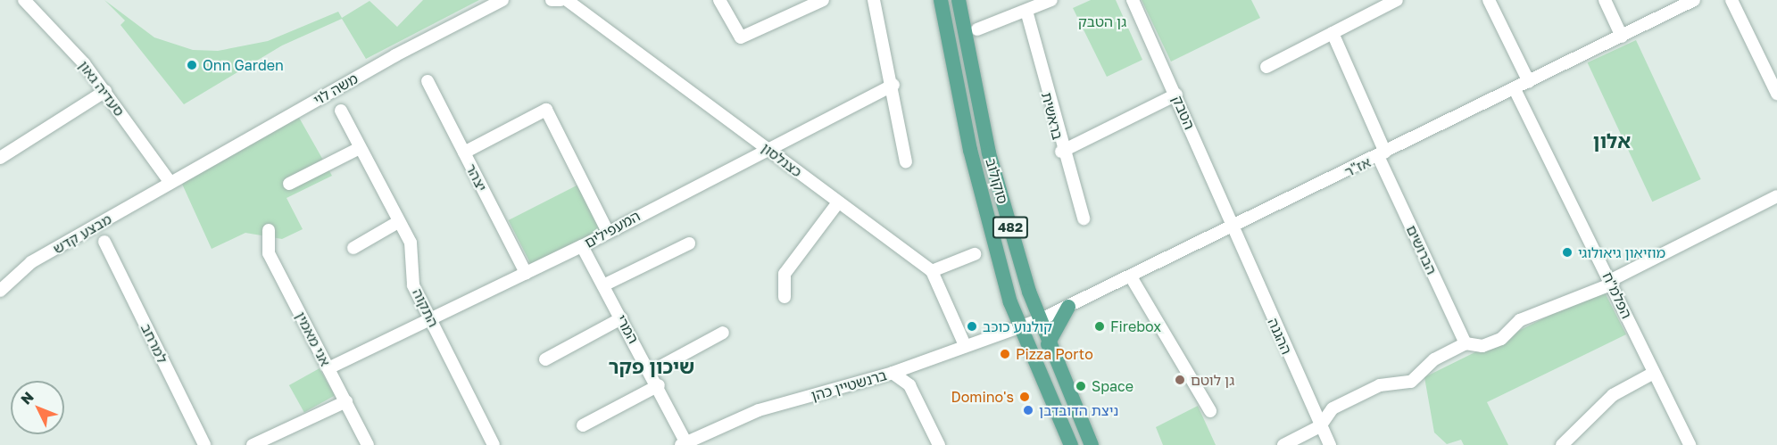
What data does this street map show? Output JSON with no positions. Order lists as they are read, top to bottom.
{
  "streets": {
    "main road": ["סוקולוב", "482"],
    "street": [
      "סעדיה גאון",
      "משה לוי",
      "הטבק",
      "בראשית",
      "כצנלסון",
      "אז\"ר",
      "יצהר",
      "המעפילים",
      "מבצע קדש",
      "הברושים",
      "הפלמ\"ח",
      "התקוה",
      "המרי",
      "ההגנה",
      "אני מאמין",
      "למרחב",
      "ברנשטיין כהן"
    ]
  },
  "crossings": [
    ["סעדיה גאון", "משה לוי"],
    ["סעדיה גאון", "מבצע קדש"],
    ["משה לוי", "מבצע קדש"],
    ["הטבק", "אז\"ר"],
    ["הטבק", "ההגנה"],
    ["כצנלסון", "המעפילים"],
    ["כצנלסון", "ברנשטיין כהן"],
    ["אז\"ר", "סוקולוב"],
    ["אז\"ר", "הברושים"],
    ["אז\"ר", "הפלמ\"ח"],
    ["אז\"ר", "ההגנה"],
    ["אז\"ר", "ברנשטיין כהן"],
    ["יצהר", "המעפילים"],
    ["סוקולוב", "ברנשטיין כהן"],
    ["המעפילים", "התקוה"],
    ["המעפילים", "המרי"],
    ["המעפילים", "אני מאמין"],
    ["המרי", "ברנשטיין כהן"]
  ],
  "districts": ["אלון", "שיכון פקר"],
  "parks": ["גן הטבק"],
  "places": [
    "Onn Garden",
    "מוזיאון גיאולוגי",
    "קולנוע כוכב",
    "Firebox",
    "Pizza Porto",
    "גן לוטם",
    "Space",
    "Domino's",
    "ניצת הדובדבן"
  ],
  "north": "top left"
}
